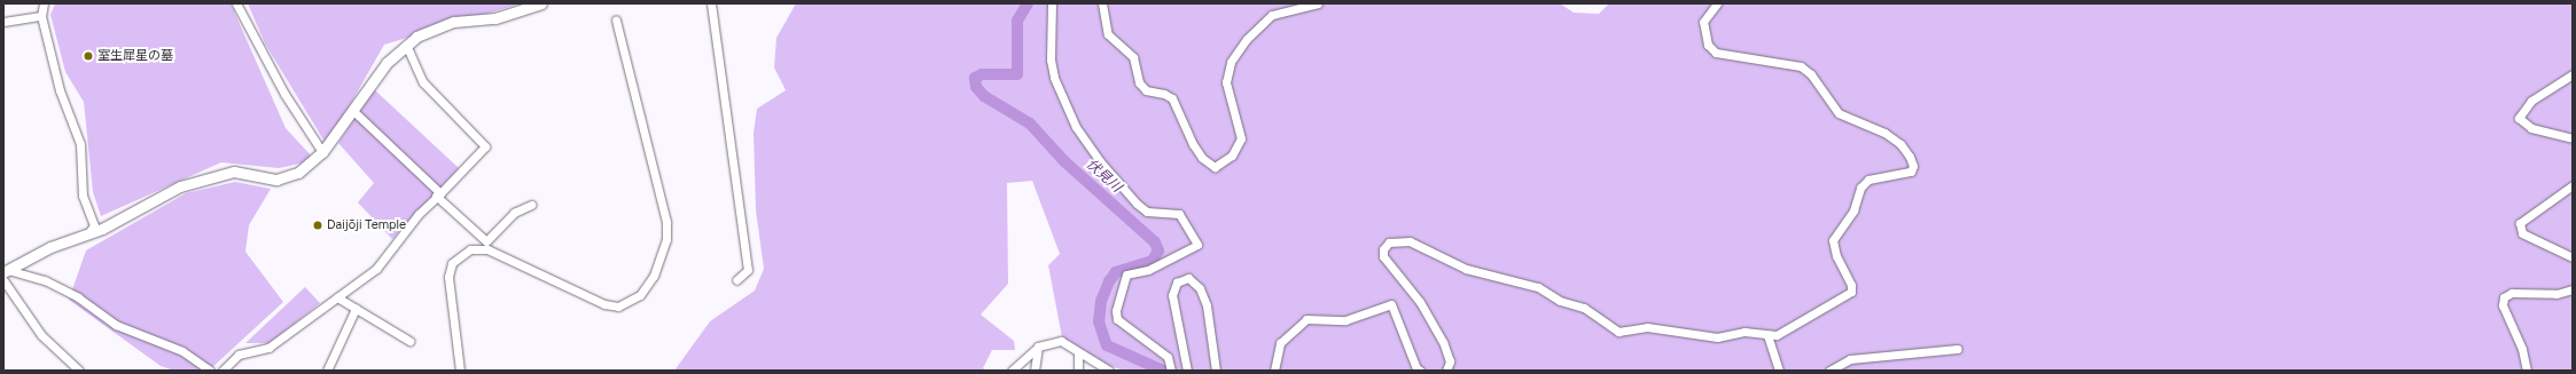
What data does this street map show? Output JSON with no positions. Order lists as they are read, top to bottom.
{
  "water": ["伏見川"],
  "places": ["室生犀星の墓", "Daijōji Temple"]
}
